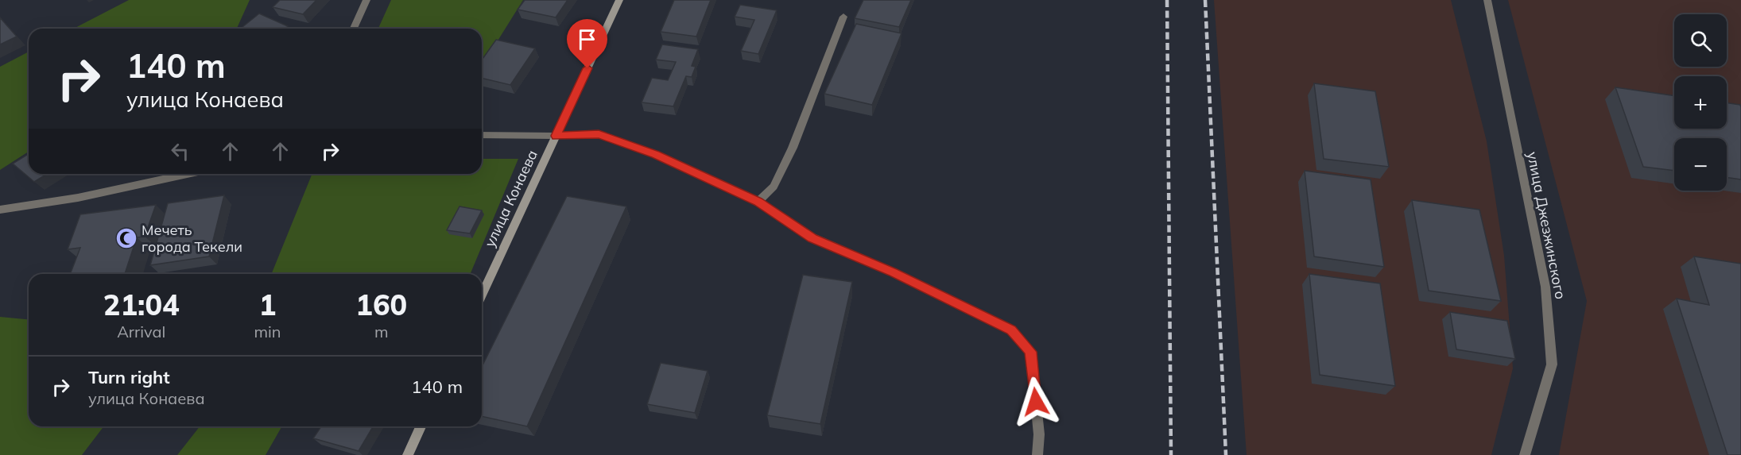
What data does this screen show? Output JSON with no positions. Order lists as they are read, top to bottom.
{
  "streets": {
    "main road": ["улица Конаева"],
    "street": ["улица Джезжинского"]
  },
  "places": {
    "mosque": ["Мечеть города Текели"]
  },
  "page": {
    "map_buttons": ["+", "−"],
    "turn": ["140 m", "улица Конаева"],
    "eta": [
      "21:04",
      "Arrival",
      "1",
      "min",
      "160",
      "m"
    ],
    "list": [
      {
        "name": "Turn right",
        "note": "улица Конаева",
        "value": "140 m"
      }
    ]
  }
}
